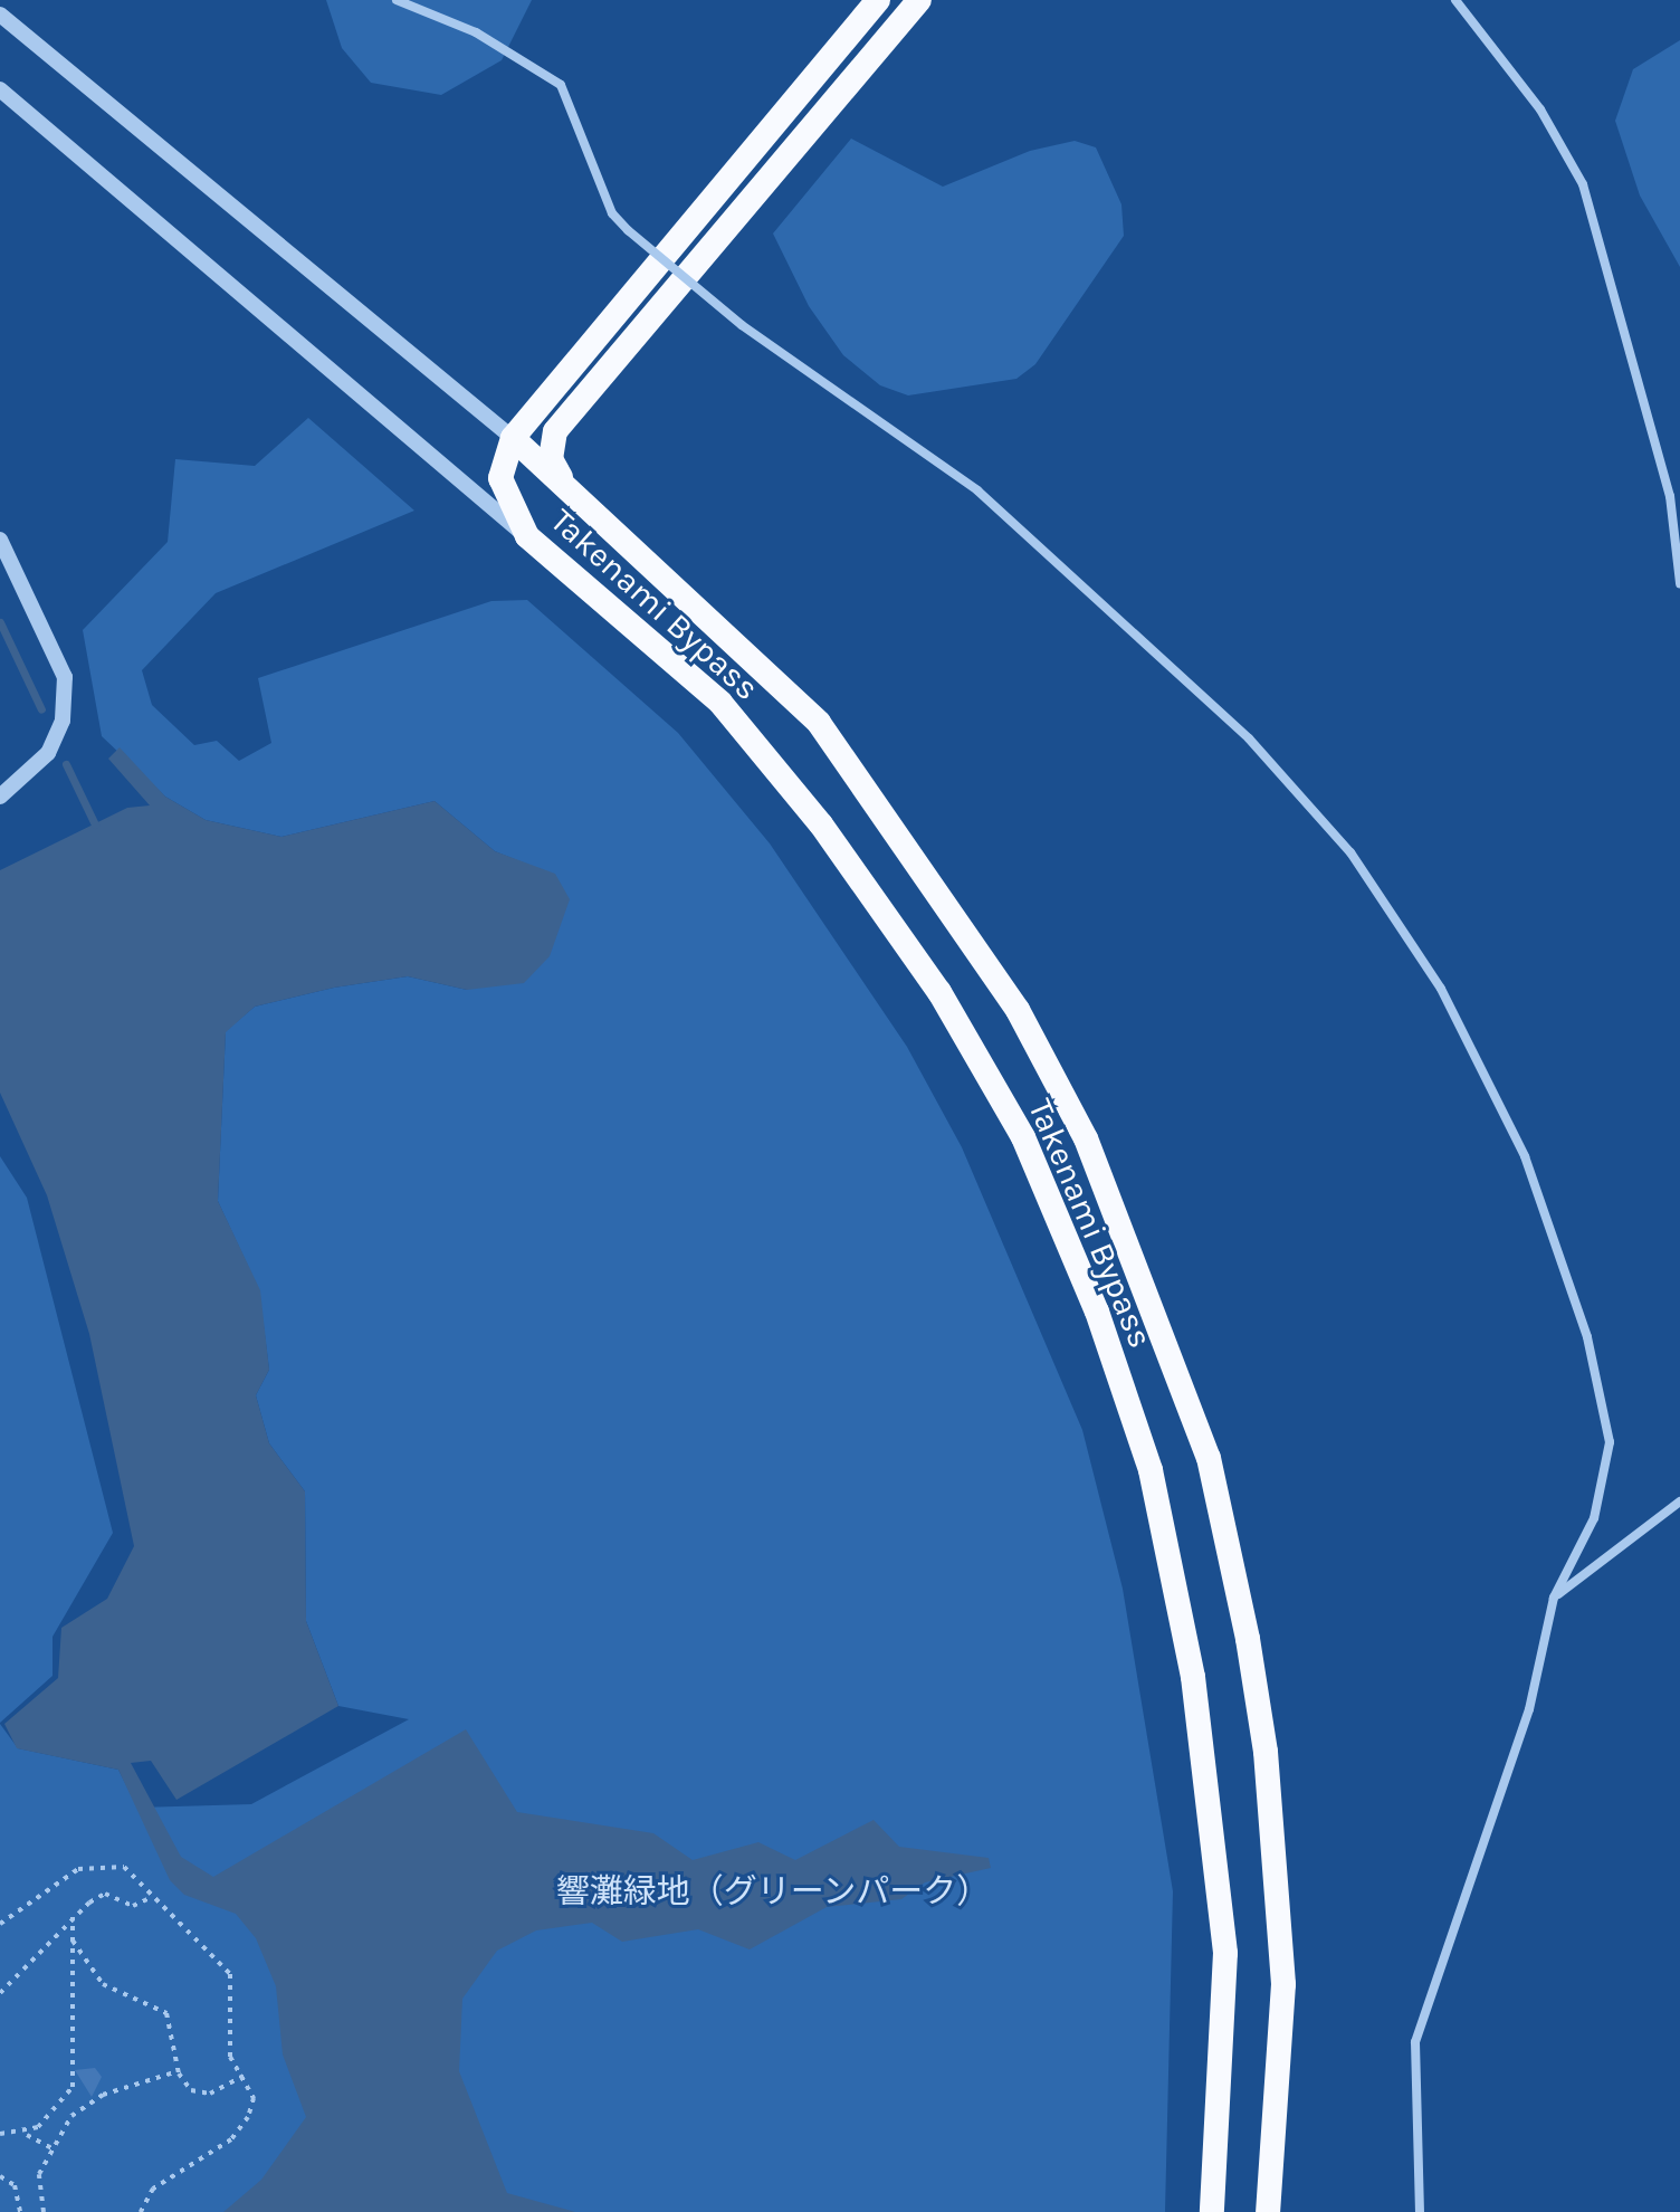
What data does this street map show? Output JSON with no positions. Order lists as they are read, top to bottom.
{
  "streets": {
    "highway": ["Takenami Bypass"]
  },
  "parks": ["響灘緑地（グリーンパーク）"]
}
